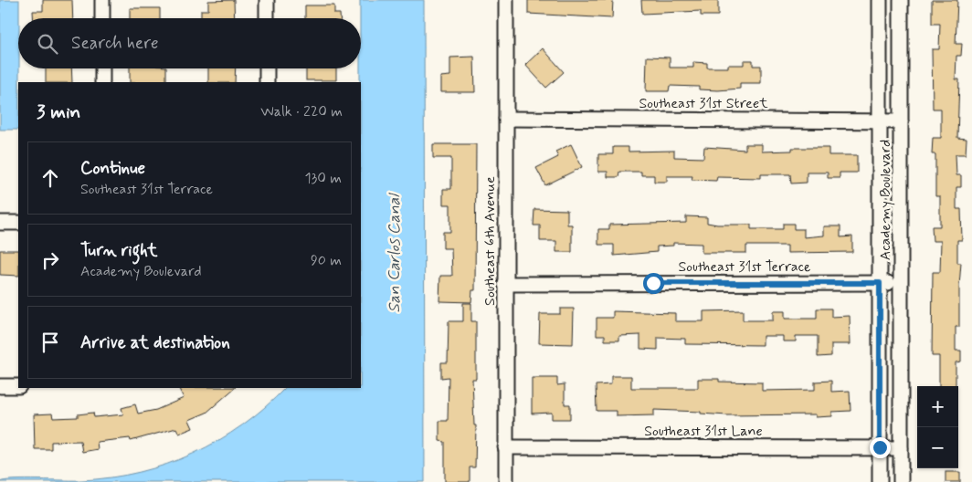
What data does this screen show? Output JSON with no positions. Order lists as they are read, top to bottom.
{
  "streets": {
    "street": [
      "Southeast 31st Street",
      "Academy Boulevard",
      "Southeast 6th Avenue",
      "Southeast 31st Terrace",
      "Southeast 31st Lane"
    ]
  },
  "crossings": [
    ["Southeast 31st Street", "Academy Boulevard"],
    ["Southeast 31st Street", "Southeast 6th Avenue"],
    ["Academy Boulevard", "Southeast 31st Terrace"],
    ["Academy Boulevard", "Southeast 31st Lane"],
    ["Southeast 6th Avenue", "Southeast 31st Terrace"],
    ["Southeast 6th Avenue", "Southeast 31st Lane"]
  ],
  "water": ["San Carlos Canal"],
  "page": {
    "search": "Search here",
    "heading": ["3 min", "Walk · 220 m"],
    "list": [
      ["Continue", "Southeast 31st Terrace", "130 m"],
      ["Turn right", "Academy Boulevard", "90 m"],
      "Arrive at destination"
    ],
    "map_buttons": ["+", "−"]
  }
}
